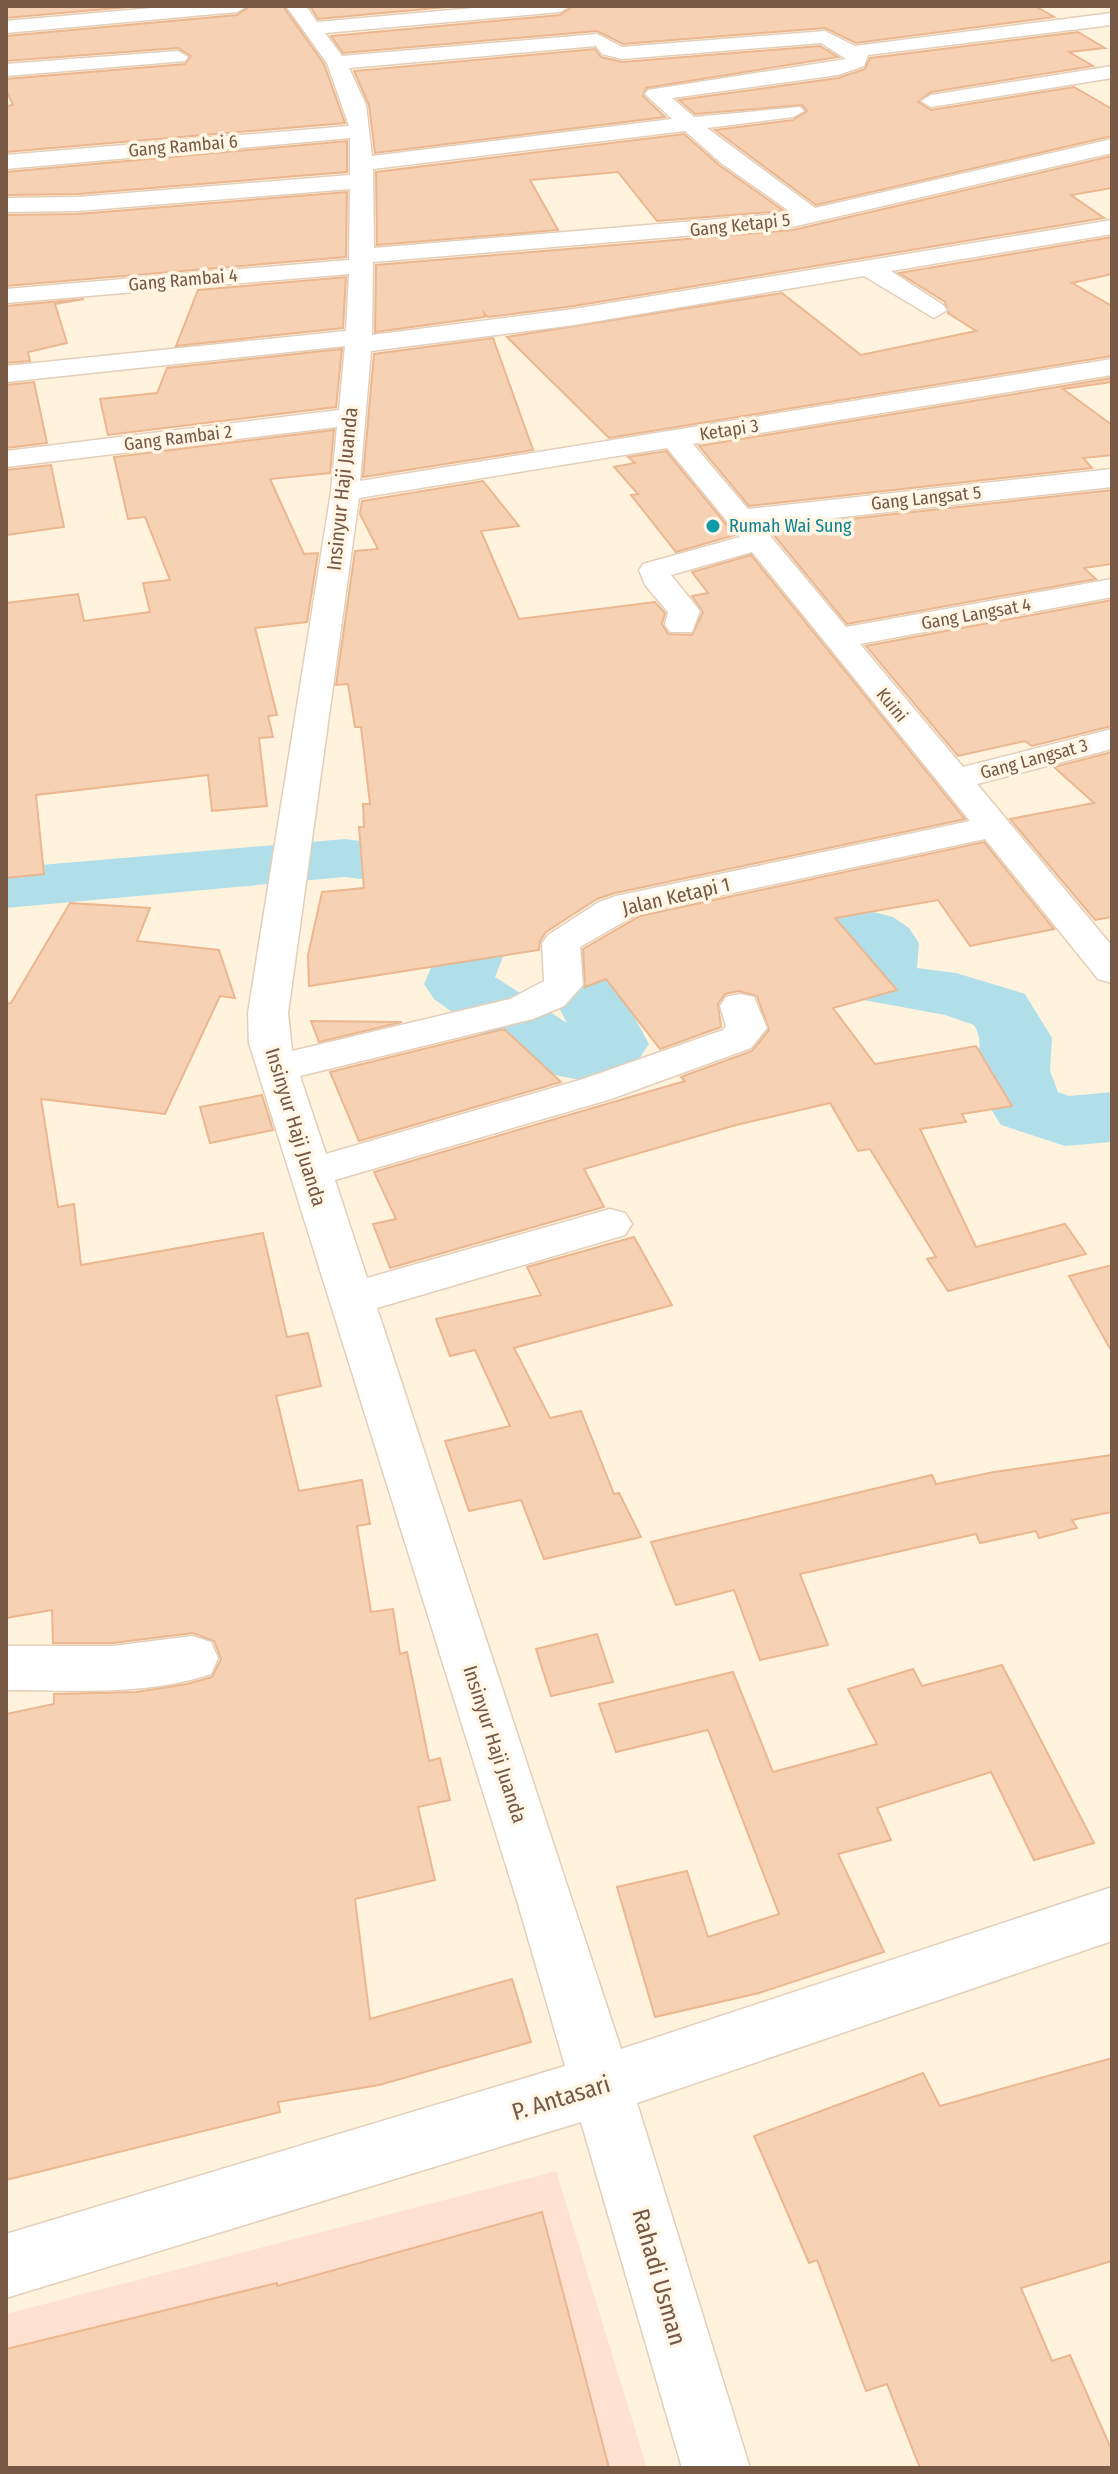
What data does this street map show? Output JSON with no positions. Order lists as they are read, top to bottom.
{
  "streets": {
    "street": [
      "Gang Rambai 6",
      "Gang Ketapi 5",
      "Gang Rambai 4",
      "Ketapi 3",
      "Gang Rambai 2",
      "Insinyur Haji Juanda",
      "Gang Langsat 5",
      "Gang Langsat 4",
      "Kuini",
      "Gang Langsat 3",
      "Jalan Ketapi 1",
      "P. Antasari",
      "Rahadi Usman"
    ]
  },
  "crossings": [
    ["Gang Rambai 6", "Insinyur Haji Juanda"],
    ["Gang Ketapi 5", "Gang Rambai 4"],
    ["Gang Ketapi 5", "Insinyur Haji Juanda"],
    ["Gang Rambai 4", "Insinyur Haji Juanda"],
    ["Ketapi 3", "Insinyur Haji Juanda"],
    ["Ketapi 3", "Kuini"],
    ["Gang Rambai 2", "Insinyur Haji Juanda"],
    ["Insinyur Haji Juanda", "Jalan Ketapi 1"],
    ["Insinyur Haji Juanda", "P. Antasari"],
    ["Insinyur Haji Juanda", "Rahadi Usman"],
    ["Gang Langsat 5", "Kuini"],
    ["Gang Langsat 4", "Kuini"],
    ["Kuini", "Gang Langsat 3"],
    ["Kuini", "Jalan Ketapi 1"],
    ["P. Antasari", "Rahadi Usman"]
  ],
  "places": ["Rumah Wai Sung"]
}
